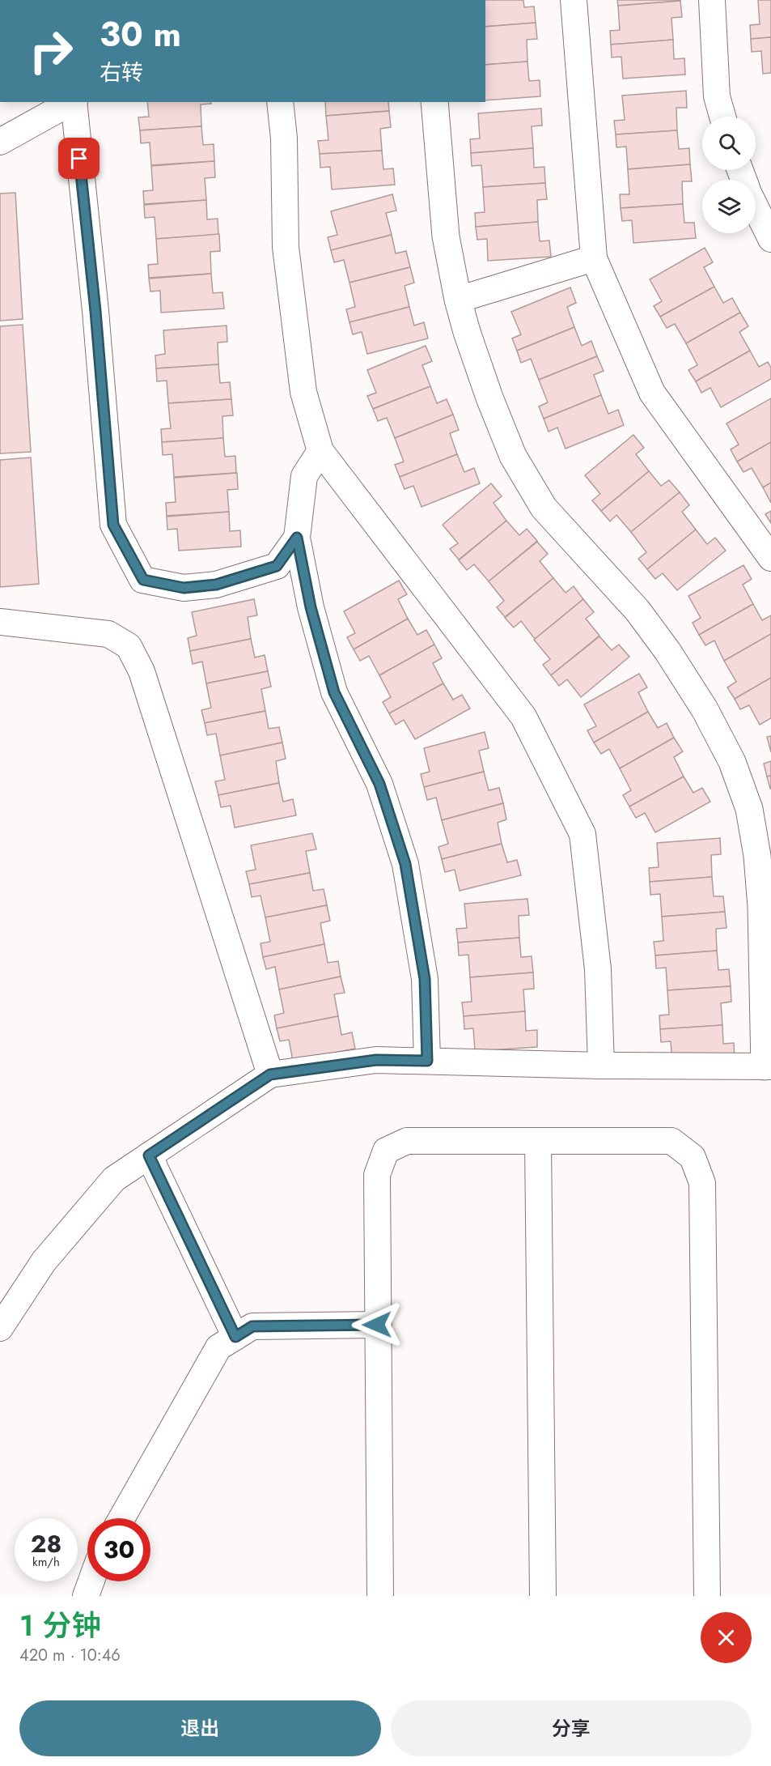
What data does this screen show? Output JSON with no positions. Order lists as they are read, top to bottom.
{
  "page": {
    "turn": ["30 m", "右转"],
    "speed": "28 km/h",
    "limit": "30",
    "heading": ["1 分钟", "420 m · 10:46"],
    "buttons": ["退出", "分享"]
  }
}
